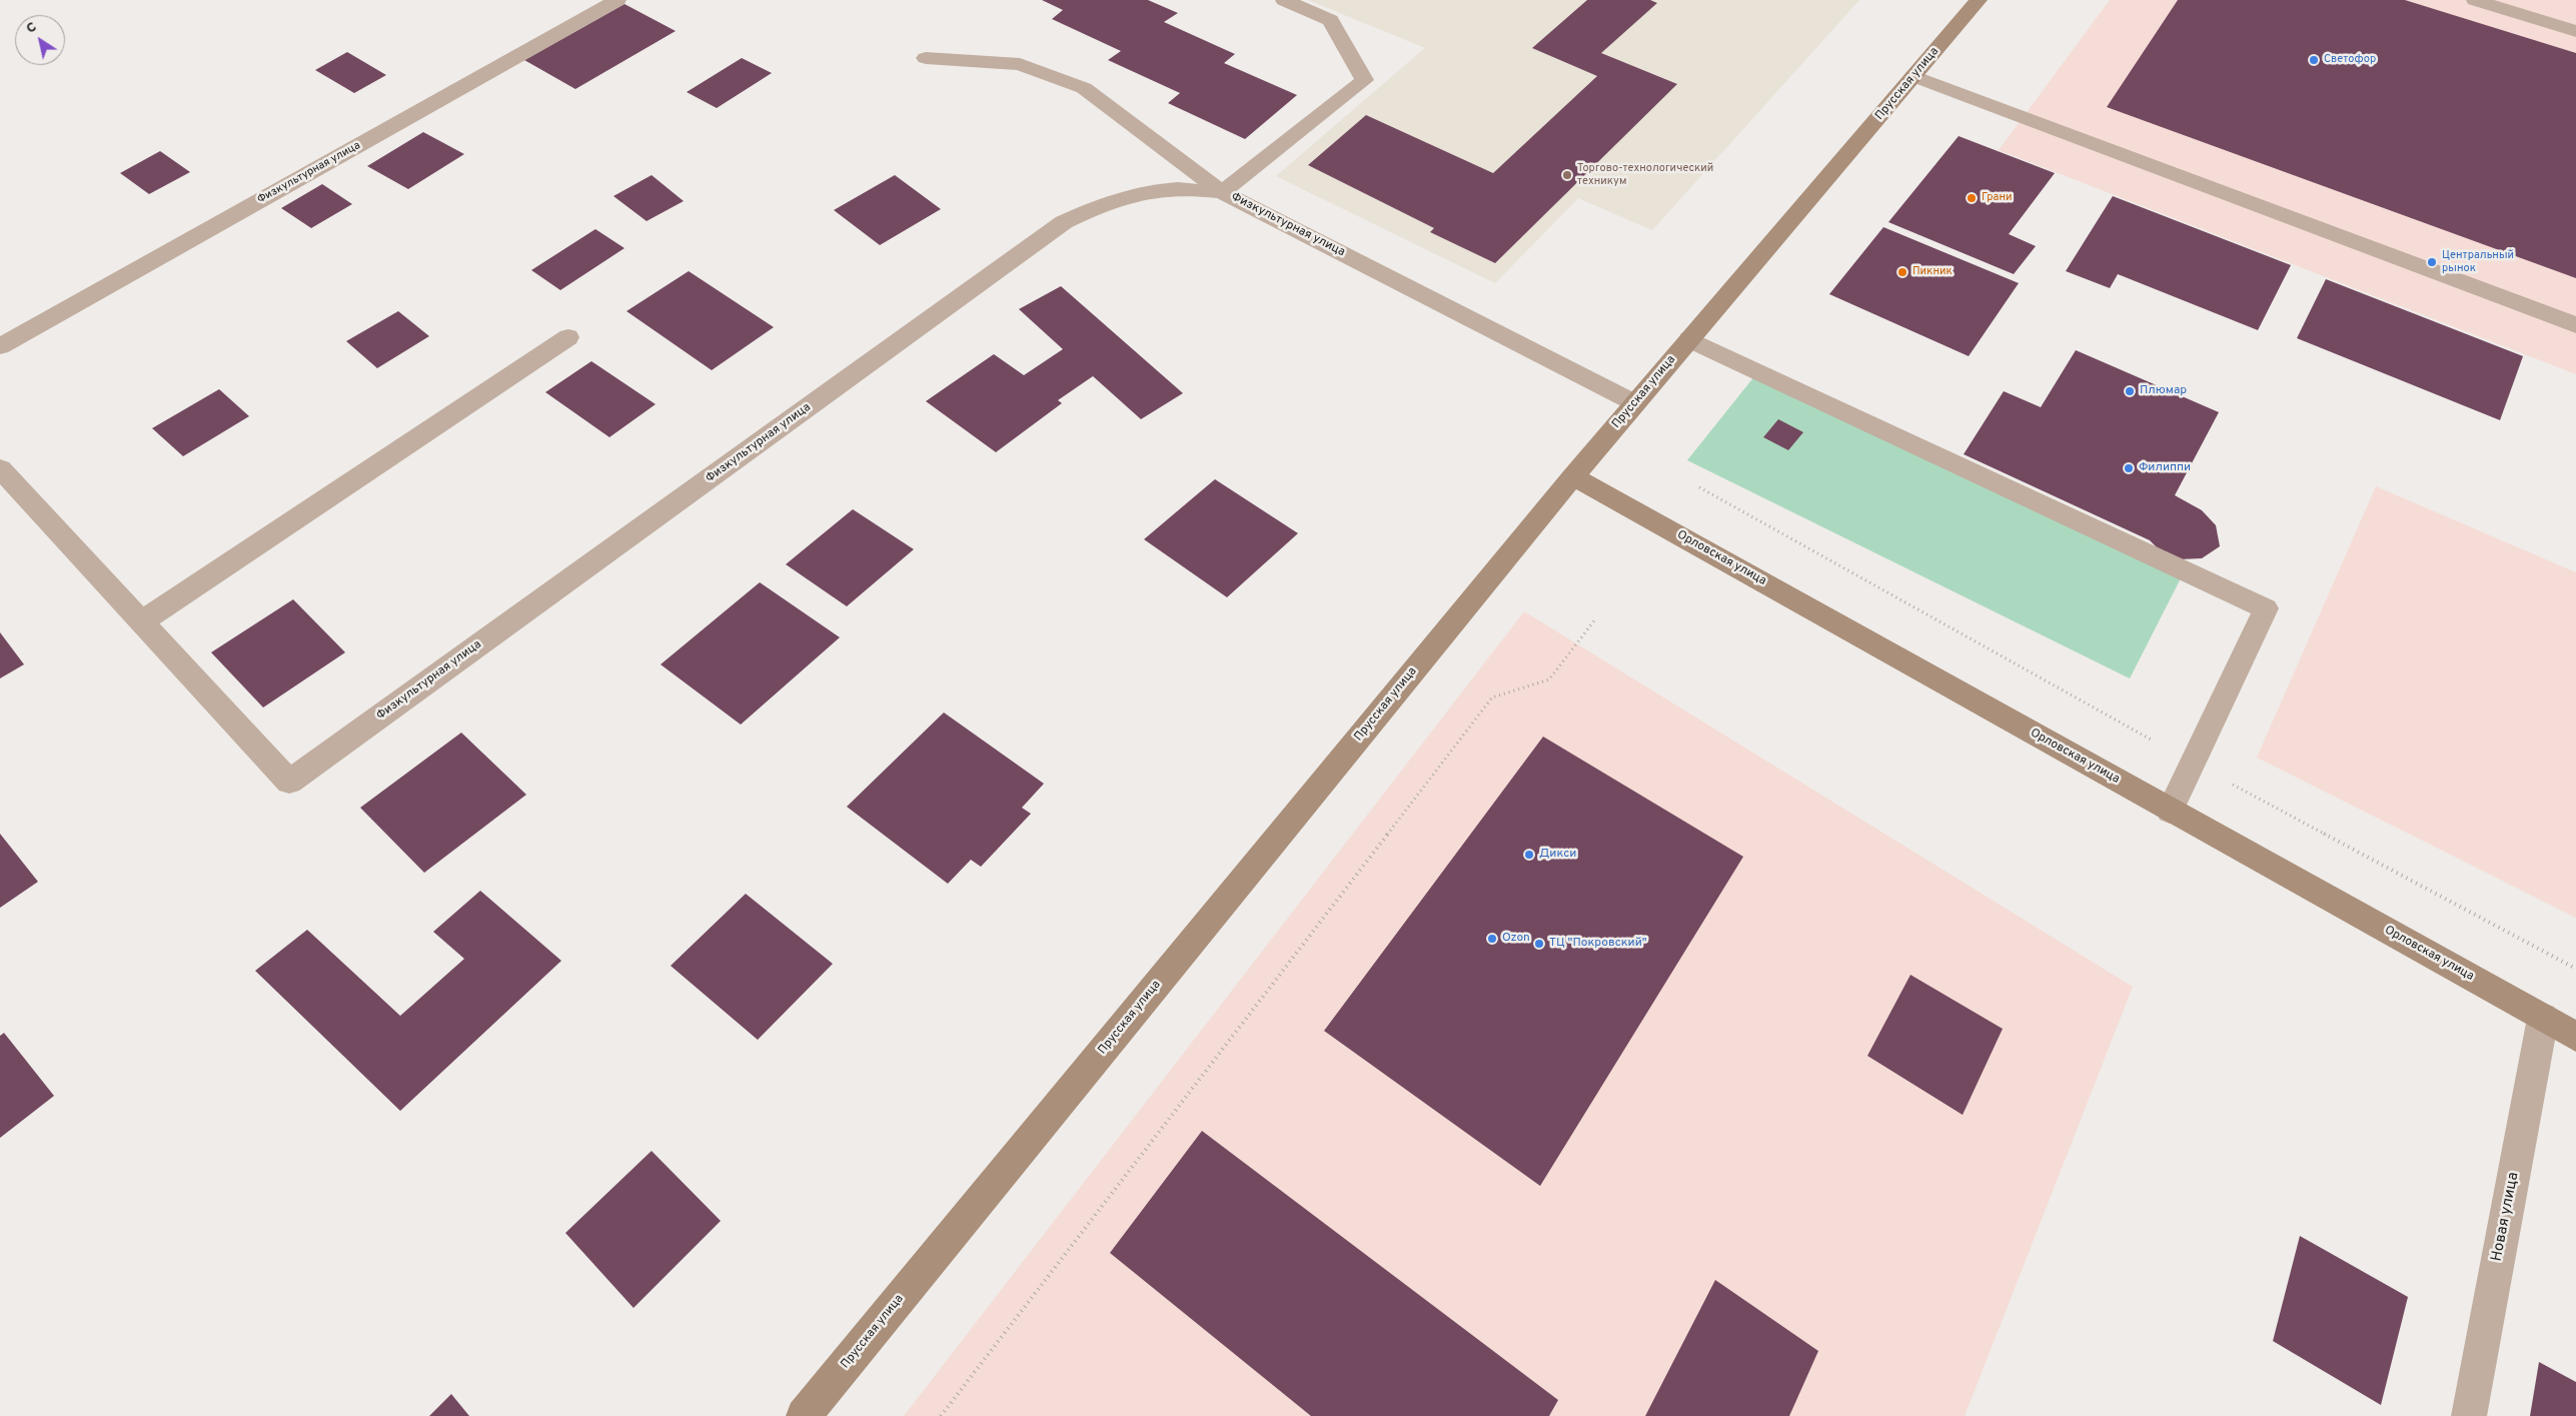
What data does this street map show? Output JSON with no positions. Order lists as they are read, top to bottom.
{
  "streets": {
    "street": [
      "Прусская улица",
      "Физкультурная улица",
      "Орловская улица",
      "Новая улица"
    ]
  },
  "crossings": [
    ["Прусская улица", "Физкультурная улица"],
    ["Прусская улица", "Орловская улица"],
    ["Орловская улица", "Новая улица"]
  ],
  "places": [
    "Светофор",
    "Торгово-технологический техникум",
    "Грани",
    "Центральный рынок",
    "Пикник",
    "Плюмар",
    "Филиппи",
    "Дикси",
    "Ozon",
    "ТЦ \"Покровский\""
  ],
  "north": "top left"
}
